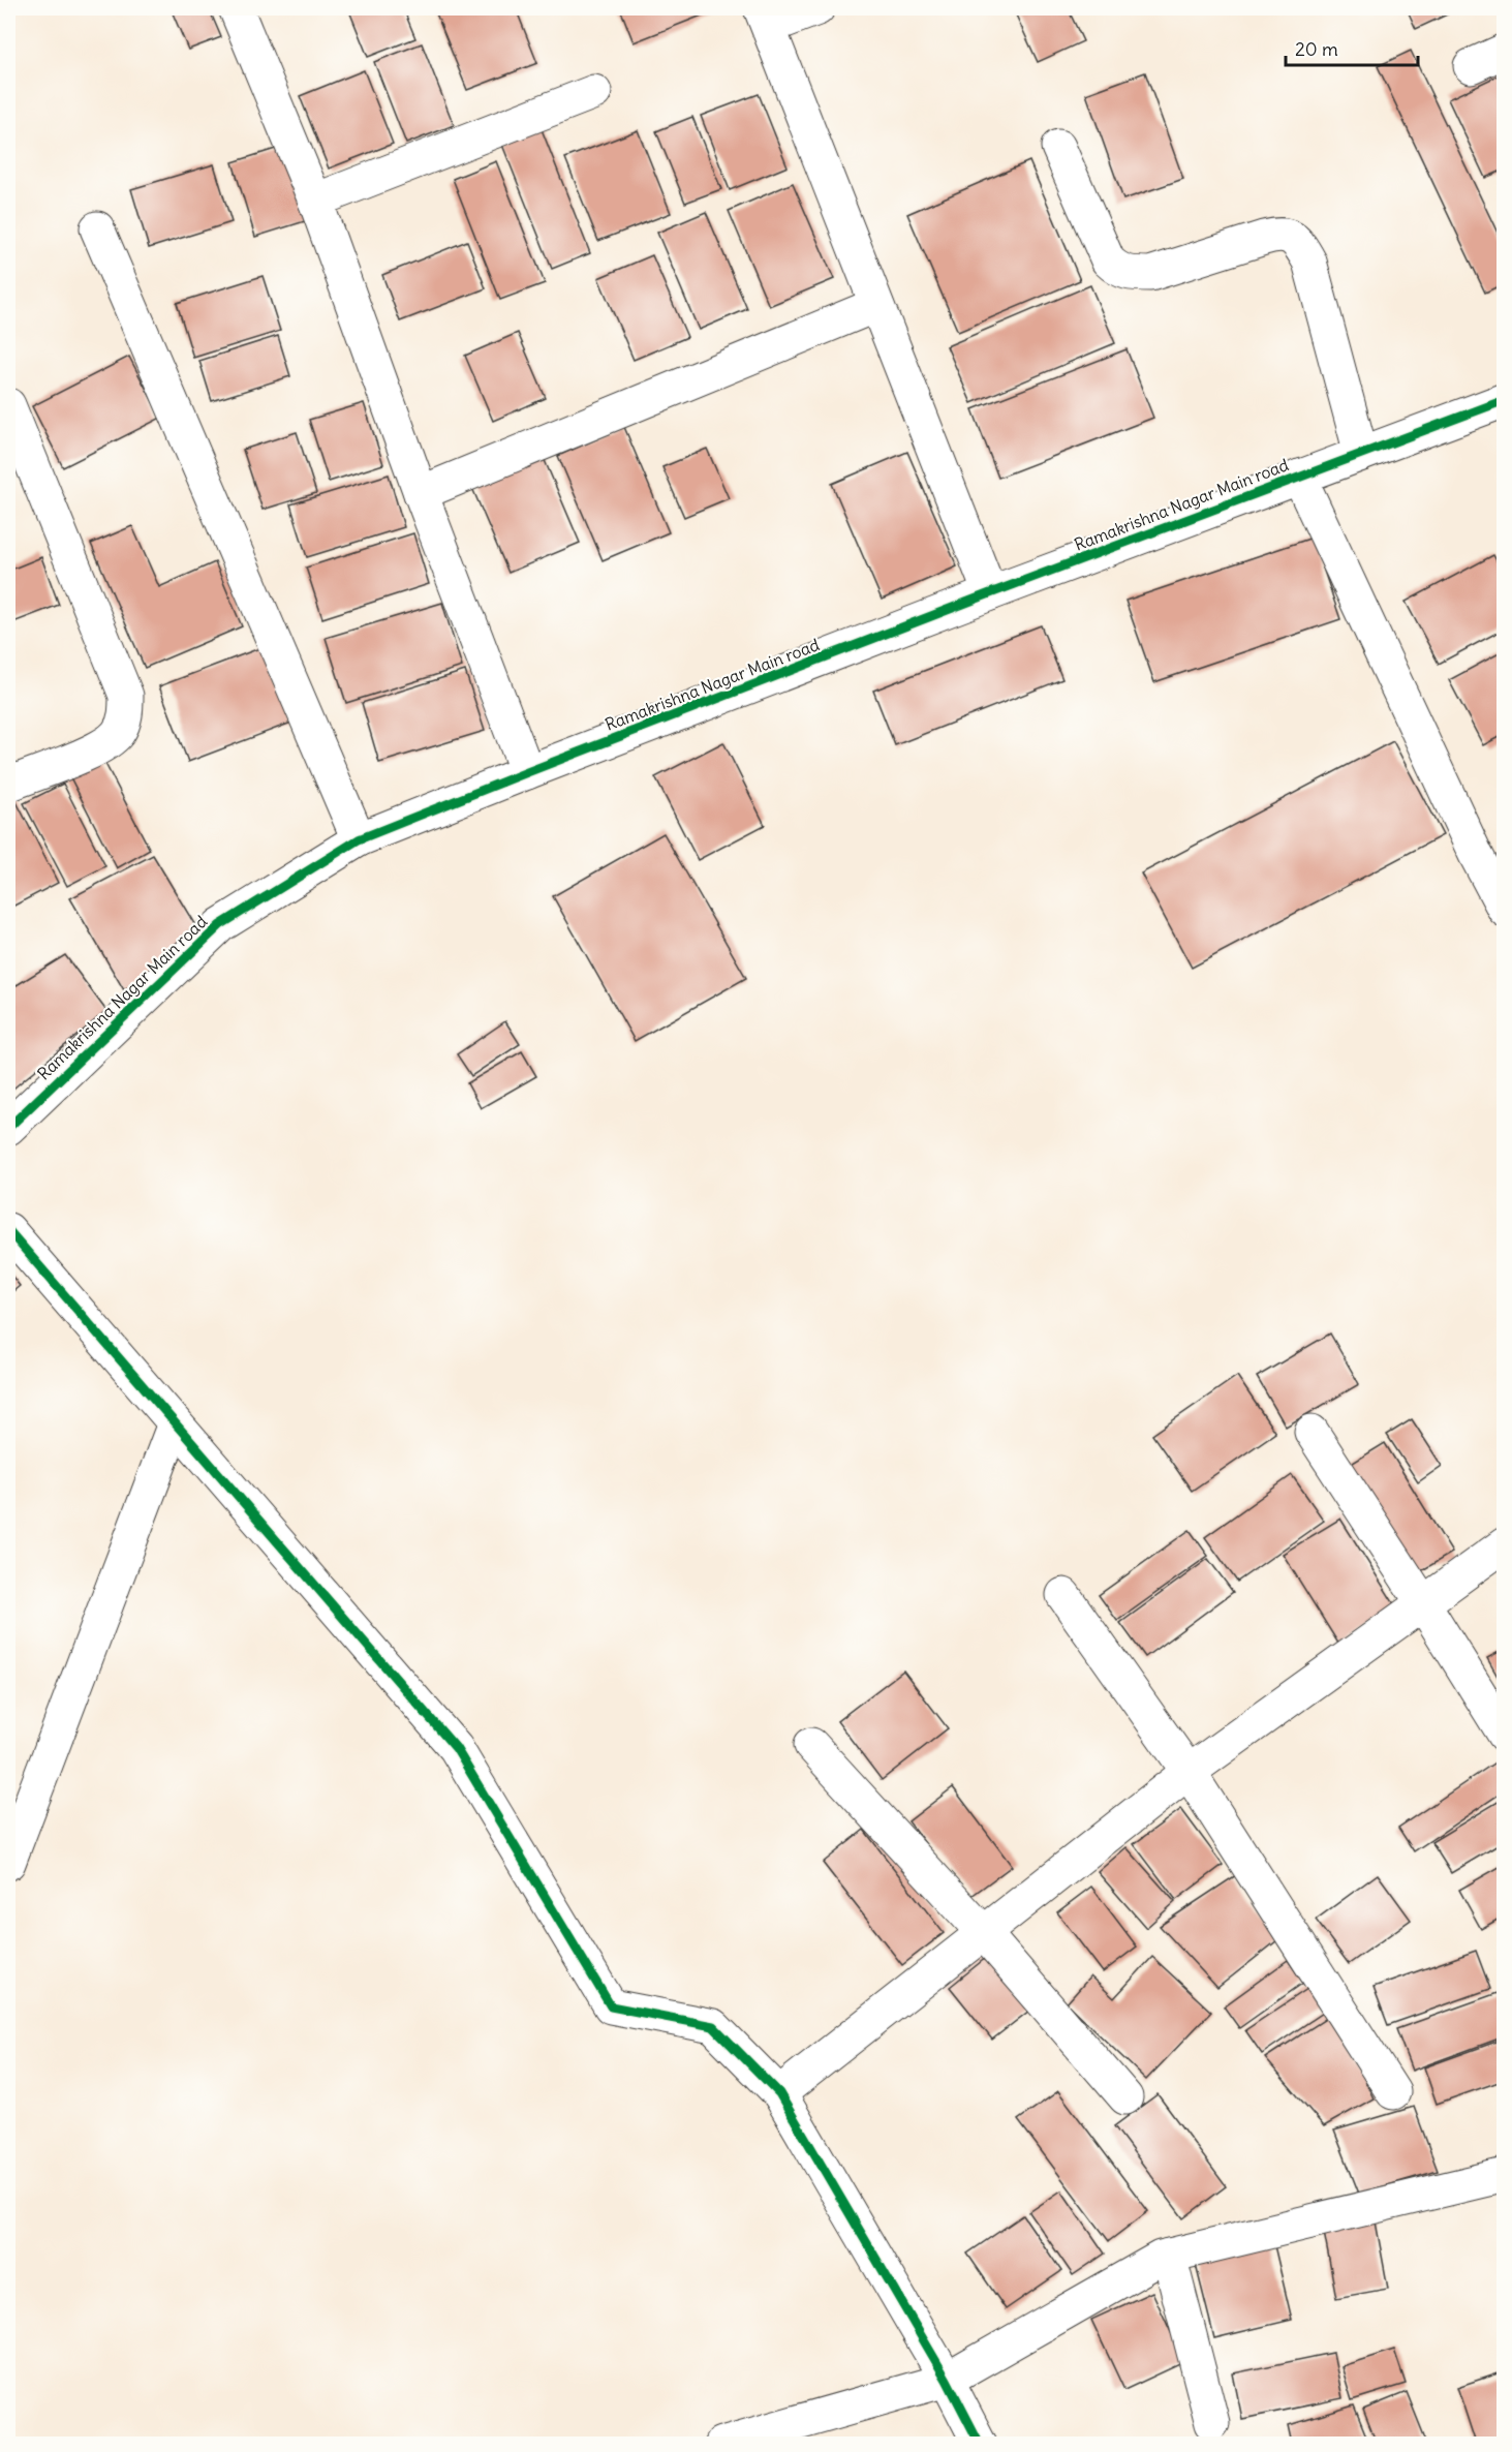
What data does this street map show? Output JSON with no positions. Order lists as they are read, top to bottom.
{
  "streets": {
    "street": ["Ramakrishna Nagar Main road"]
  },
  "scale_bar": "20 m"
}
